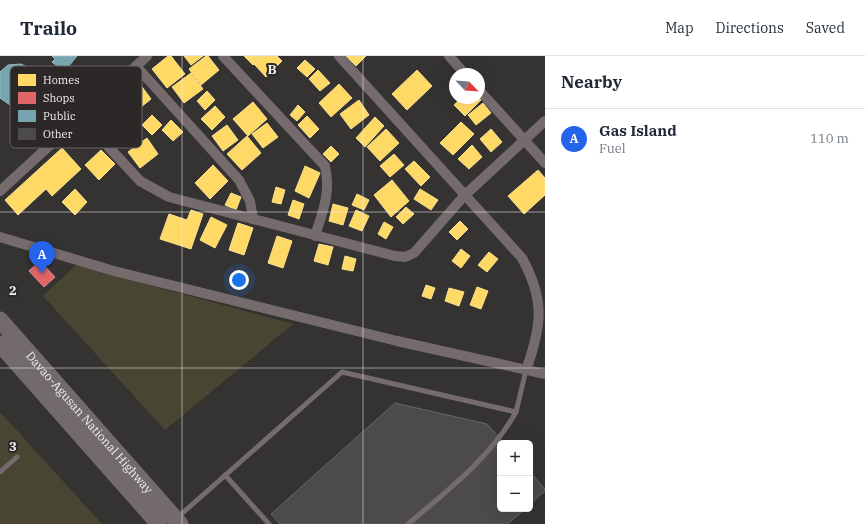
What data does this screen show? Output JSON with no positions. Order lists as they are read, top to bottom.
{
  "streets": {
    "highway": ["Davao-Agusan National Highway"]
  },
  "legend": [
    "Homes",
    "Shops",
    "Public",
    "Other"
  ],
  "north": "bottom right",
  "page": {
    "header": "Trailo",
    "nav": ["Map", "Directions", "Saved"],
    "heading": "Nearby",
    "list": [
      {
        "mark": "A",
        "name": "Gas Island",
        "note": "Fuel",
        "value": "110 m"
      }
    ],
    "pins": "A",
    "map_buttons": ["+", "−"]
  },
  "grid": {
    "columns": ["B"],
    "rows": ["2", "3"]
  }
}
